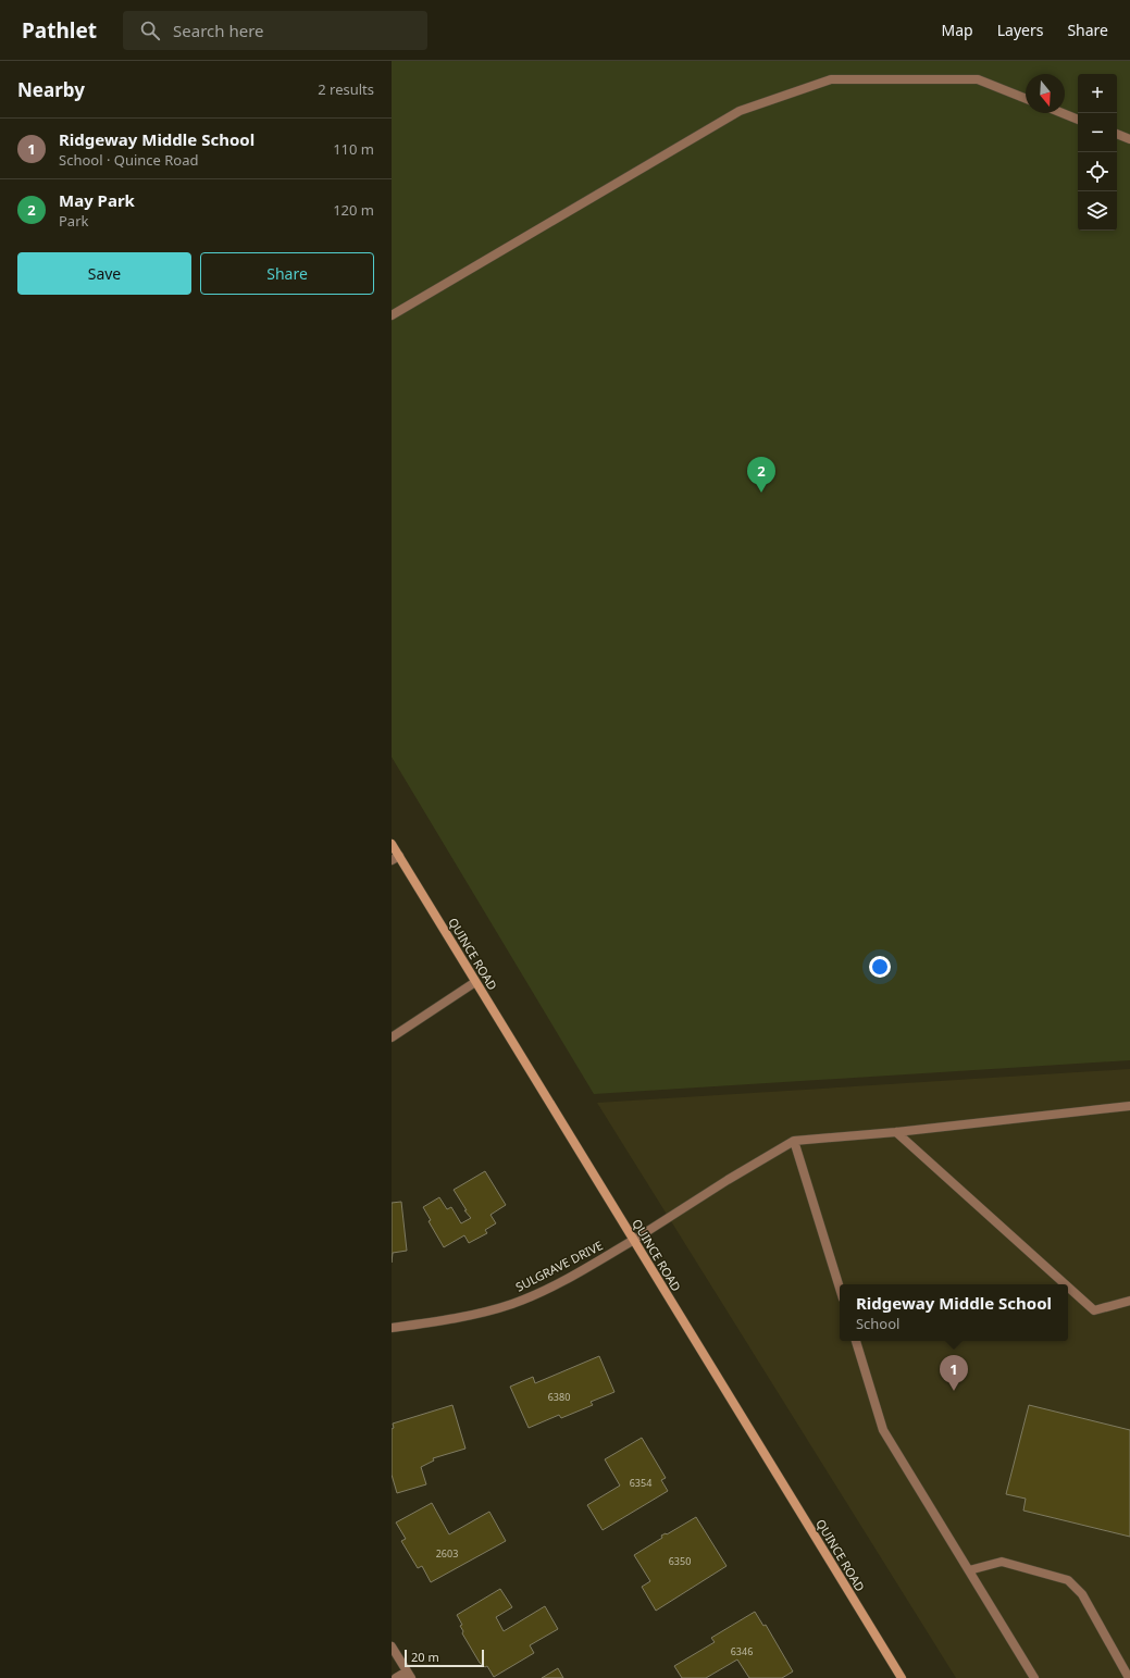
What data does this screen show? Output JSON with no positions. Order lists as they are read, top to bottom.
{
  "streets": {
    "main road": ["QUINCE ROAD"],
    "street": ["SULGRAVE DRIVE"]
  },
  "crossings": [
    ["QUINCE ROAD", "SULGRAVE DRIVE"]
  ],
  "house_numbers": [
    "6380",
    "6354",
    "2603",
    "6350",
    "6346"
  ],
  "scale_bar": "20 m",
  "north": "bottom",
  "page": {
    "header": "Pathlet",
    "search": "Search here",
    "nav": ["Map", "Layers", "Share"],
    "heading": ["Nearby", "2 results"],
    "map_buttons": ["+", "−"],
    "list": [
      {
        "mark": "1",
        "name": "Ridgeway Middle School",
        "note": "School · Quince Road",
        "value": "110 m"
      },
      {
        "mark": "2",
        "name": "May Park",
        "note": "Park",
        "value": "120 m"
      }
    ],
    "buttons": ["Save", "Share"],
    "pins": ["2", "1"],
    "popup": ["Ridgeway Middle School", "School"],
    "scale": "20 m"
  }
}
